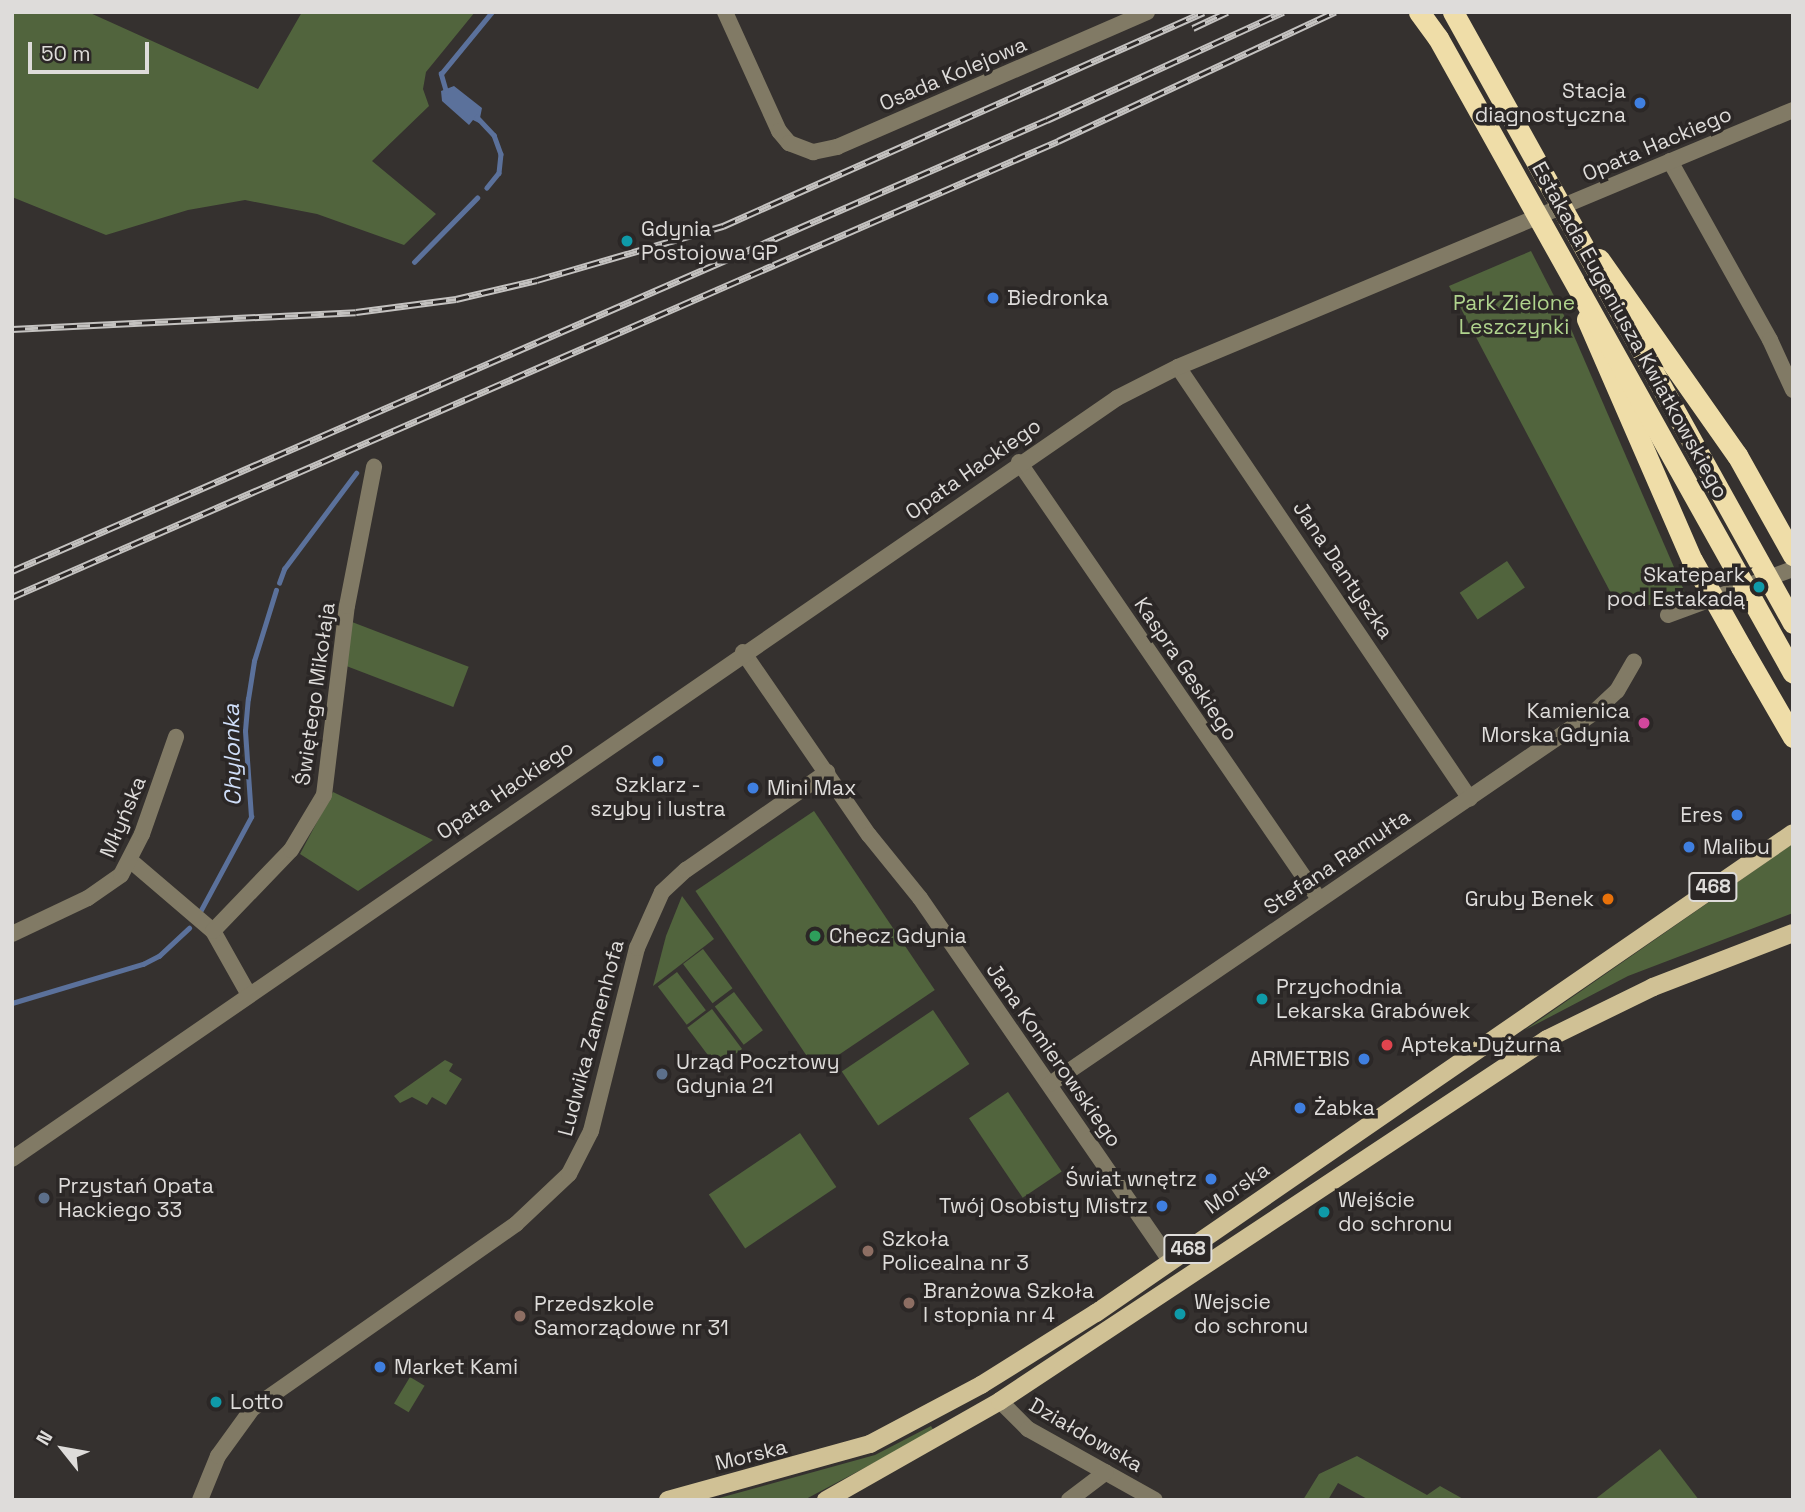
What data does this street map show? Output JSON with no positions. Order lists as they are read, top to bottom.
{
  "streets": {
    "highway": ["Estakada Eugeniusza Kwiatkowskiego"],
    "main road": ["468", "Morska"],
    "street": [
      "Osada Kolejowa",
      "Opata Hackiego",
      "Jana Dantyszka",
      "Kaspra Geskiego",
      "Świętego Mikołaja",
      "Młyńska",
      "Stefana Ramułta",
      "Ludwika Zamenhofa",
      "Jana Komierowskiego",
      "Działdowska"
    ]
  },
  "crossings": [
    ["Opata Hackiego", "Jana Dantyszka"],
    ["Opata Hackiego", "Kaspra Geskiego"],
    ["Jana Dantyszka", "Stefana Ramułta"],
    ["Kaspra Geskiego", "Stefana Ramułta"],
    ["Stefana Ramułta", "Jana Komierowskiego"],
    ["468", "Działdowska"],
    ["Ludwika Zamenhofa", "Jana Komierowskiego"],
    ["Jana Komierowskiego", "Morska"]
  ],
  "water": ["Chylonka"],
  "parks": ["Park Zielone Leszczynki"],
  "places": [
    "Stacja diagnostyczna",
    "Gdynia Postojowa GP",
    "Biedronka",
    "Skatepark pod Estakadą",
    "Kamienica Morska Gdynia",
    "Szklarz - szyby i lustra",
    "Mini Max",
    "Eres",
    "Malibu",
    "Gruby Benek",
    "Checz Gdynia",
    "Przychodnia Lekarska Grabówek",
    "Apteka Dyżurna",
    "ARMETBIS",
    "Urząd Pocztowy Gdynia 21",
    "Żabka",
    "Świat wnętrz",
    "Przystań Opata Hackiego 33",
    "Twój Osobisty Mistrz",
    "Wejście do schronu",
    "Szkoła Policealna nr 3",
    "Branżowa Szkoła I stopnia nr 4",
    "Wejscie do schronu",
    "Przedszkole Samorządowe nr 31",
    "Market Kami",
    "Lotto"
  ],
  "scale_bar": "50 m",
  "north": "top left"
}
